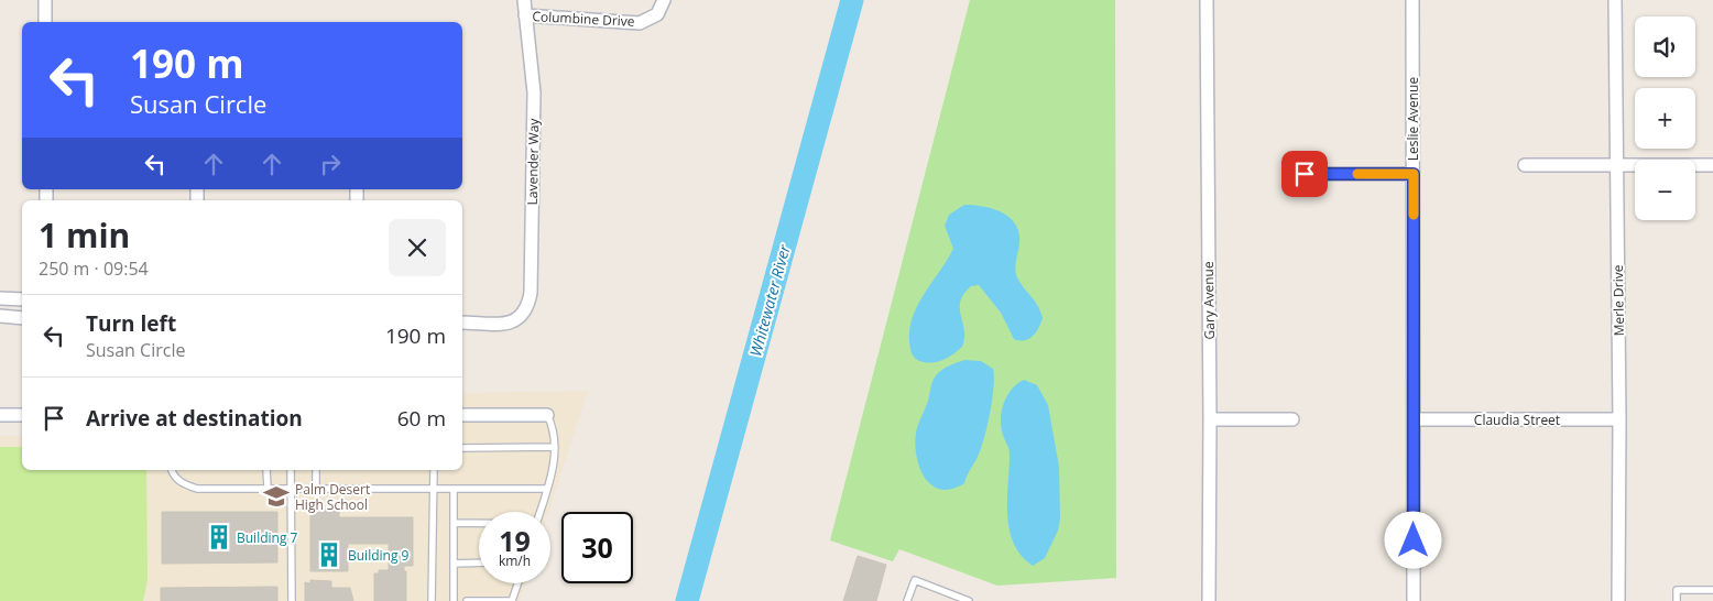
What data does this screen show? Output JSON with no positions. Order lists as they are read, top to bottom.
{
  "streets": {
    "street": [
      "Columbine Drive",
      "Leslie Avenue",
      "Lavender Way",
      "Gary Avenue",
      "Merle Drive",
      "Claudia Street"
    ]
  },
  "crossings": [
    ["Columbine Drive", "Lavender Way"],
    ["Leslie Avenue", "Claudia Street"],
    ["Merle Drive", "Claudia Street"]
  ],
  "water": ["Whitewater River"],
  "places": {
    "school or university": ["Palm Desert High School"],
    "building": ["Building 7", "Building 9"]
  },
  "page": {
    "map_buttons": ["+", "−"],
    "turn": ["190 m", "Susan Circle"],
    "heading": ["1 min", "250 m · 09:54"],
    "list": [
      {
        "name": "Turn left",
        "note": "Susan Circle",
        "value": "190 m"
      },
      {
        "name": "Arrive at destination",
        "value": "60 m"
      }
    ],
    "speed": "19 km/h",
    "limit": "30"
  }
}
